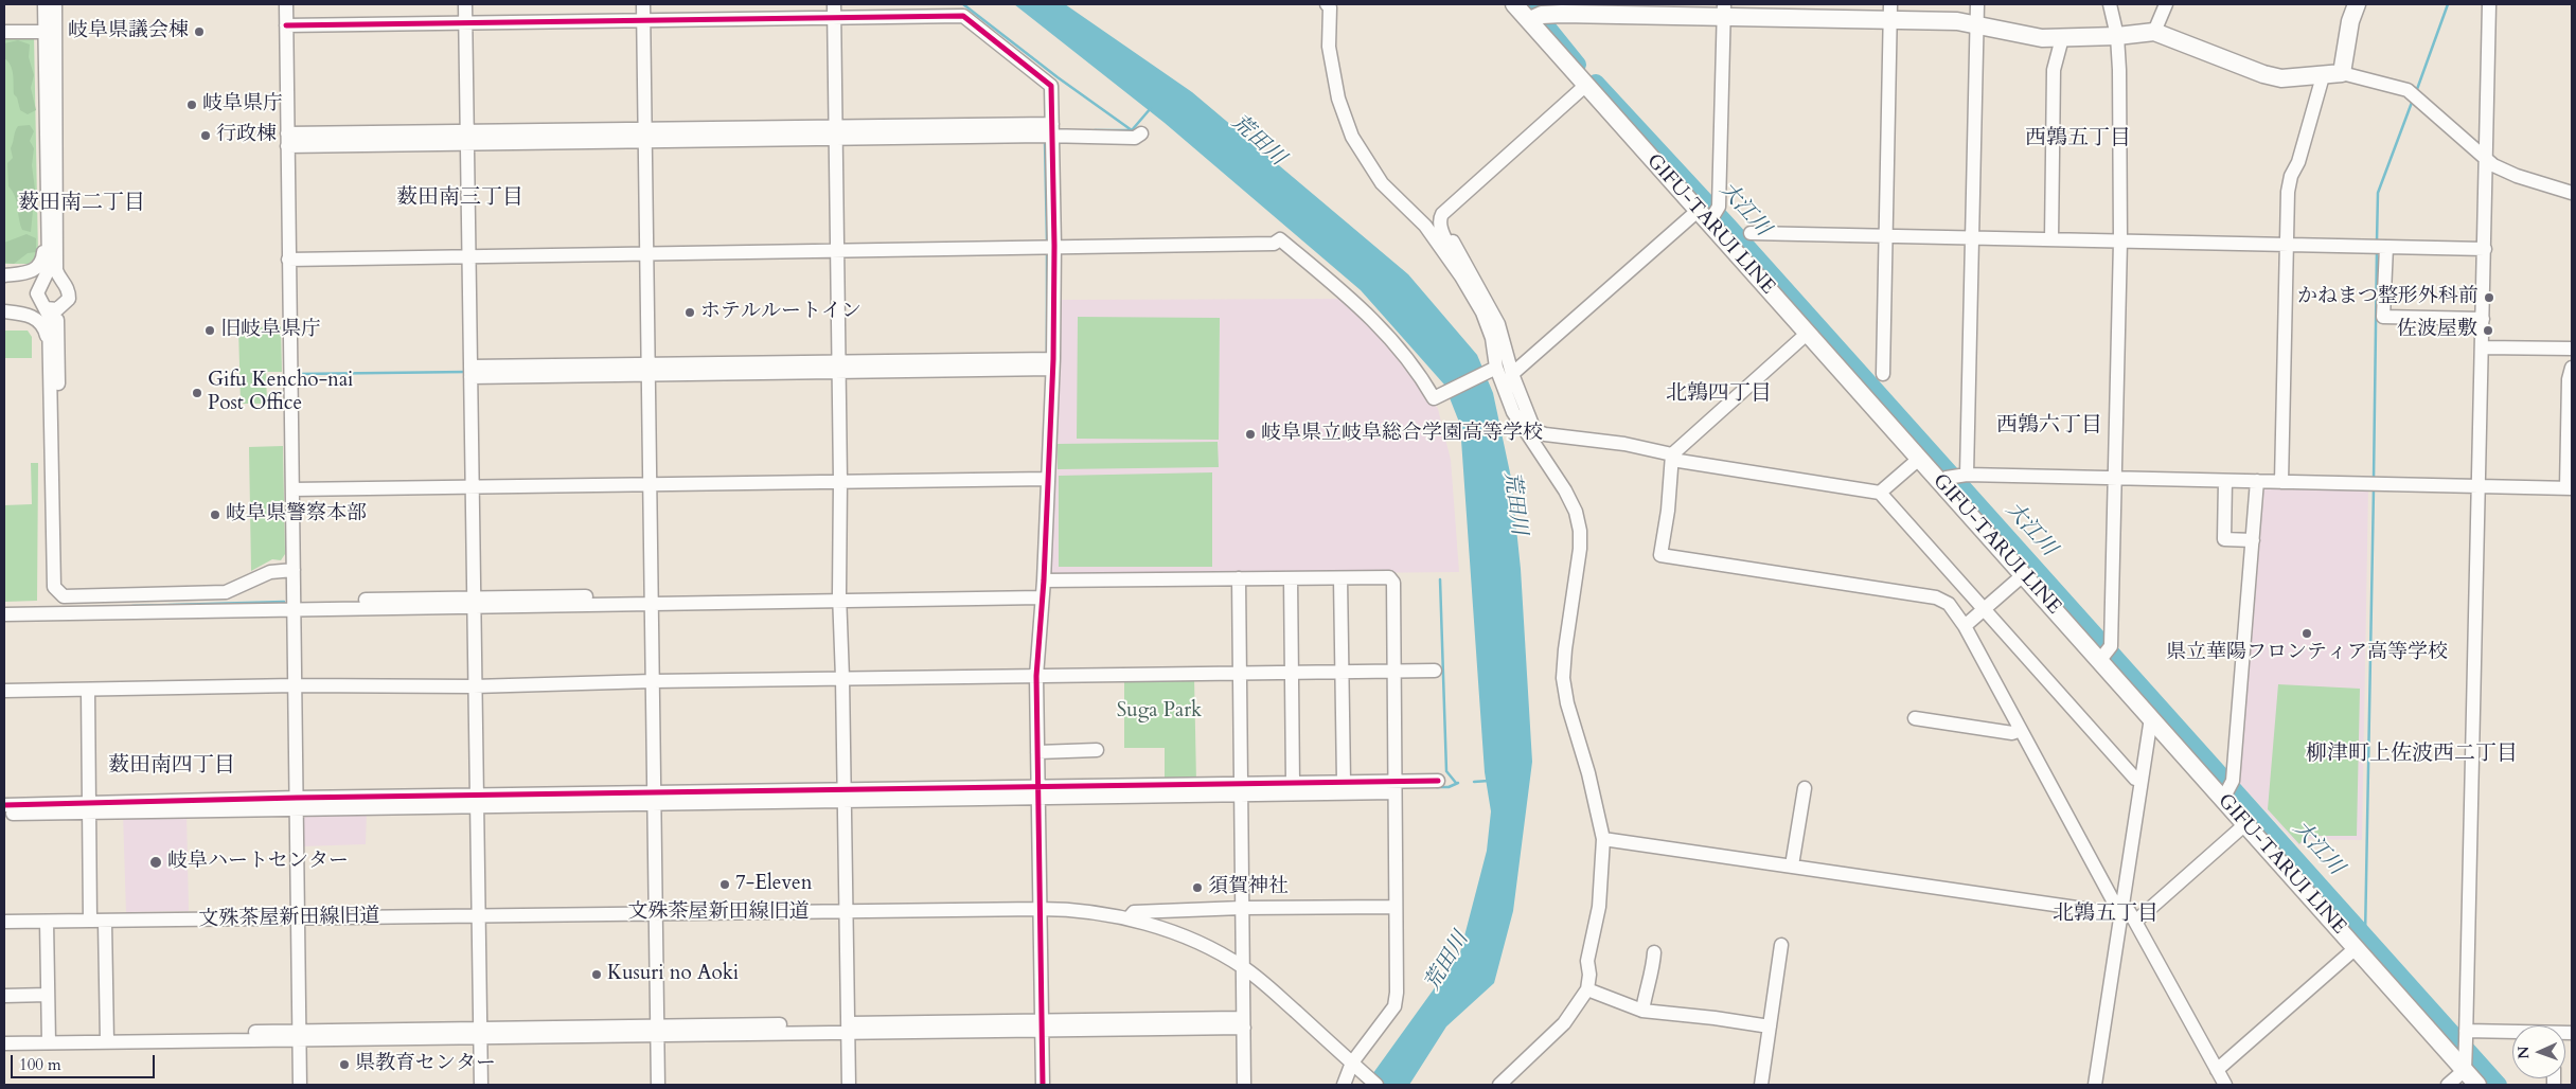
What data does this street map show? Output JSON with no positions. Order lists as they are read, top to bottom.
{
  "streets": {
    "main road": ["GIFU-TARUI LINE"],
    "street": ["文殊茶屋新田線旧道"]
  },
  "districts": [
    "西鶉五丁目",
    "薮田南三丁目",
    "薮田南二丁目",
    "北鶉四丁目",
    "西鶉六丁目",
    "柳津町上佐波西二丁目",
    "薮田南四丁目",
    "北鶉五丁目"
  ],
  "water": ["荒田川", "大江川"],
  "parks": ["Suga Park"],
  "places": [
    "岐阜県議会棟",
    "岐阜県庁",
    "行政棟",
    "かねまつ整形外科前",
    "ホテルルートイン",
    "旧岐阜県庁",
    "佐波屋敷",
    "Gifu Kencho-nai Post Office",
    "岐阜県立岐阜総合学園高等学校",
    "岐阜県警察本部",
    "県立華陽フロンティア高等学校",
    "岐阜ハートセンター",
    "7-Eleven",
    "須賀神社",
    "Kusuri no Aoki",
    "県教育センター"
  ],
  "scale_bar": "100 m",
  "north": "left"
}
